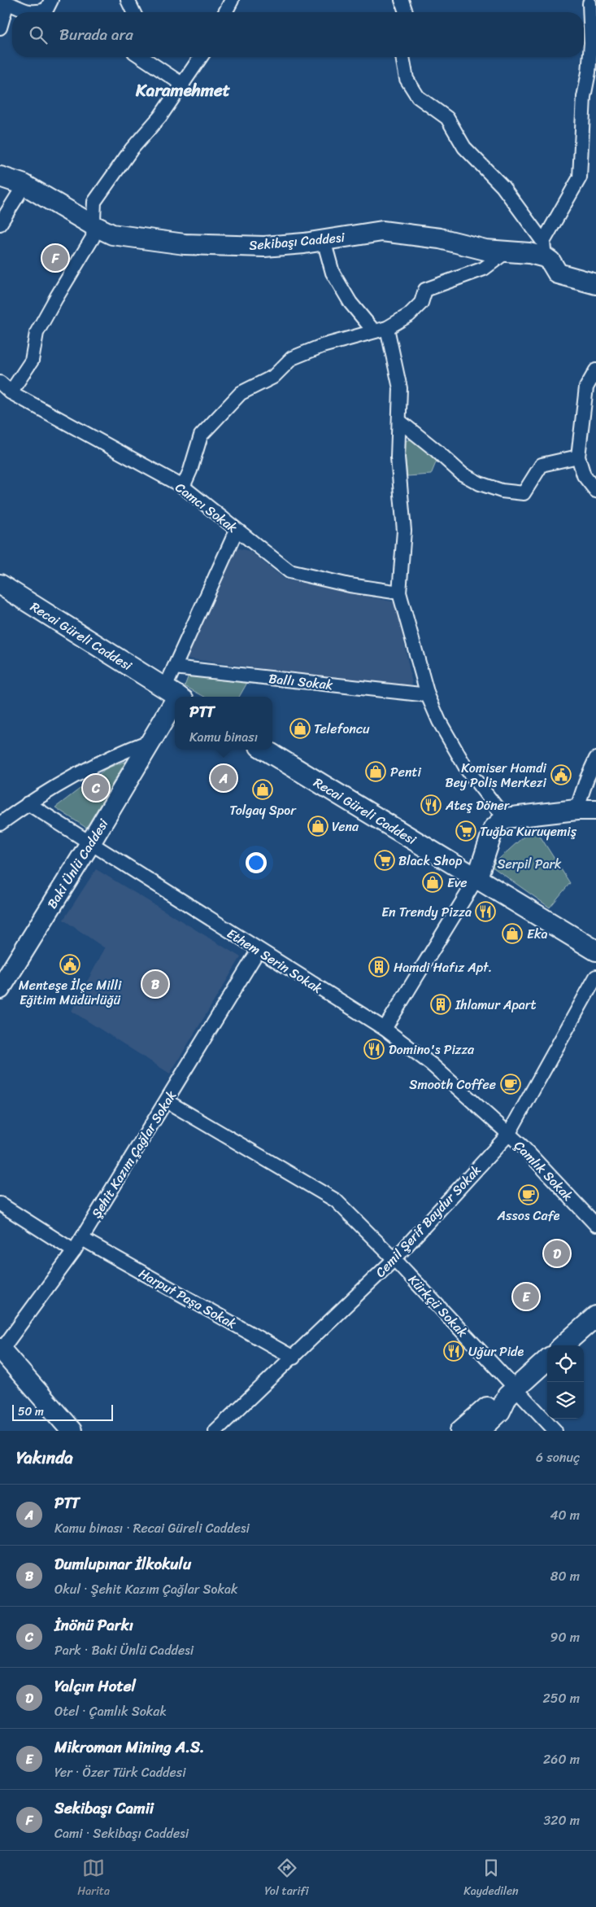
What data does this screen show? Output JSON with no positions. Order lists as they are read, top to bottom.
{
  "streets": {
    "street": [
      "Sekibaşı Caddesi",
      "Camcı Sokak",
      "Recai Güreli Caddesi",
      "Ballı Sokak",
      "Baki Ünlü Caddesi",
      "Ethem Serin Sokak",
      "Şehit Kazım Çağlar Sokak",
      "Çamlık Sokak",
      "Cemil Şerif Baydur Sokak",
      "Harput Paşa Sokak",
      "Kürkçü Sokak"
    ]
  },
  "crossings": [
    ["Recai Güreli Caddesi", "Baki Ünlü Caddesi"],
    ["Baki Ünlü Caddesi", "Ethem Serin Sokak"],
    ["Ethem Serin Sokak", "Şehit Kazım Çağlar Sokak"],
    ["Ethem Serin Sokak", "Çamlık Sokak"],
    ["Ethem Serin Sokak", "Cemil Şerif Baydur Sokak"],
    ["Şehit Kazım Çağlar Sokak", "Harput Paşa Sokak"],
    ["Şehit Kazım Çağlar Sokak", "Kürkçü Sokak"],
    ["Çamlık Sokak", "Cemil Şerif Baydur Sokak"],
    ["Cemil Şerif Baydur Sokak", "Harput Paşa Sokak"],
    ["Cemil Şerif Baydur Sokak", "Kürkçü Sokak"]
  ],
  "districts": ["Karamehmet"],
  "parks": ["Serpil Park"],
  "places": {
    "shop": [
      "Telefoncu",
      "Penti",
      "Tolgay Spor",
      "Vena",
      "Eve",
      "Eka"
    ],
    "public building": ["Komiser Hamdi Bey Polis Merkezi", "Menteşe İlçe Milli Eğitim Müdürlüğü"],
    "restaurant": [
      "Ateş Döner",
      "En Trendy Pizza",
      "Domino's Pizza",
      "Uğur Pide"
    ],
    "supermarket": ["Tuğba Kuruyemiş", "Black Shop"],
    "building": ["Hamdi Hafız Apt.", "Ihlamur Apart"],
    "cafe": ["Smooth Coffee", "Assos Cafe"]
  },
  "scale_bar": "50 m",
  "page": {
    "search": "Burada ara",
    "pins": [
      "F",
      "A",
      "C",
      "B",
      "D",
      "E"
    ],
    "popup": ["PTT", "Kamu binası"],
    "scale": "50 m",
    "heading": ["Yakında", "6 sonuç"],
    "list": [
      {
        "mark": "A",
        "name": "PTT",
        "note": "Kamu binası · Recai Güreli Caddesi",
        "value": "40 m"
      },
      {
        "mark": "B",
        "name": "Dumlupınar İlkokulu",
        "note": "Okul · Şehit Kazım Çağlar Sokak",
        "value": "80 m"
      },
      {
        "mark": "C",
        "name": "İnönü Parkı",
        "note": "Park · Baki Ünlü Caddesi",
        "value": "90 m"
      },
      {
        "mark": "D",
        "name": "Yalçın Hotel",
        "note": "Otel · Çamlık Sokak",
        "value": "250 m"
      },
      {
        "mark": "E",
        "name": "Mikroman Mining A.S.",
        "note": "Yer · Özer Türk Caddesi",
        "value": "260 m"
      },
      {
        "mark": "F",
        "name": "Sekibaşı Camii",
        "note": "Cami · Sekibaşı Caddesi",
        "value": "320 m"
      }
    ],
    "nav": ["Harita", "Yol tarifi", "Kaydedilen"]
  }
}
